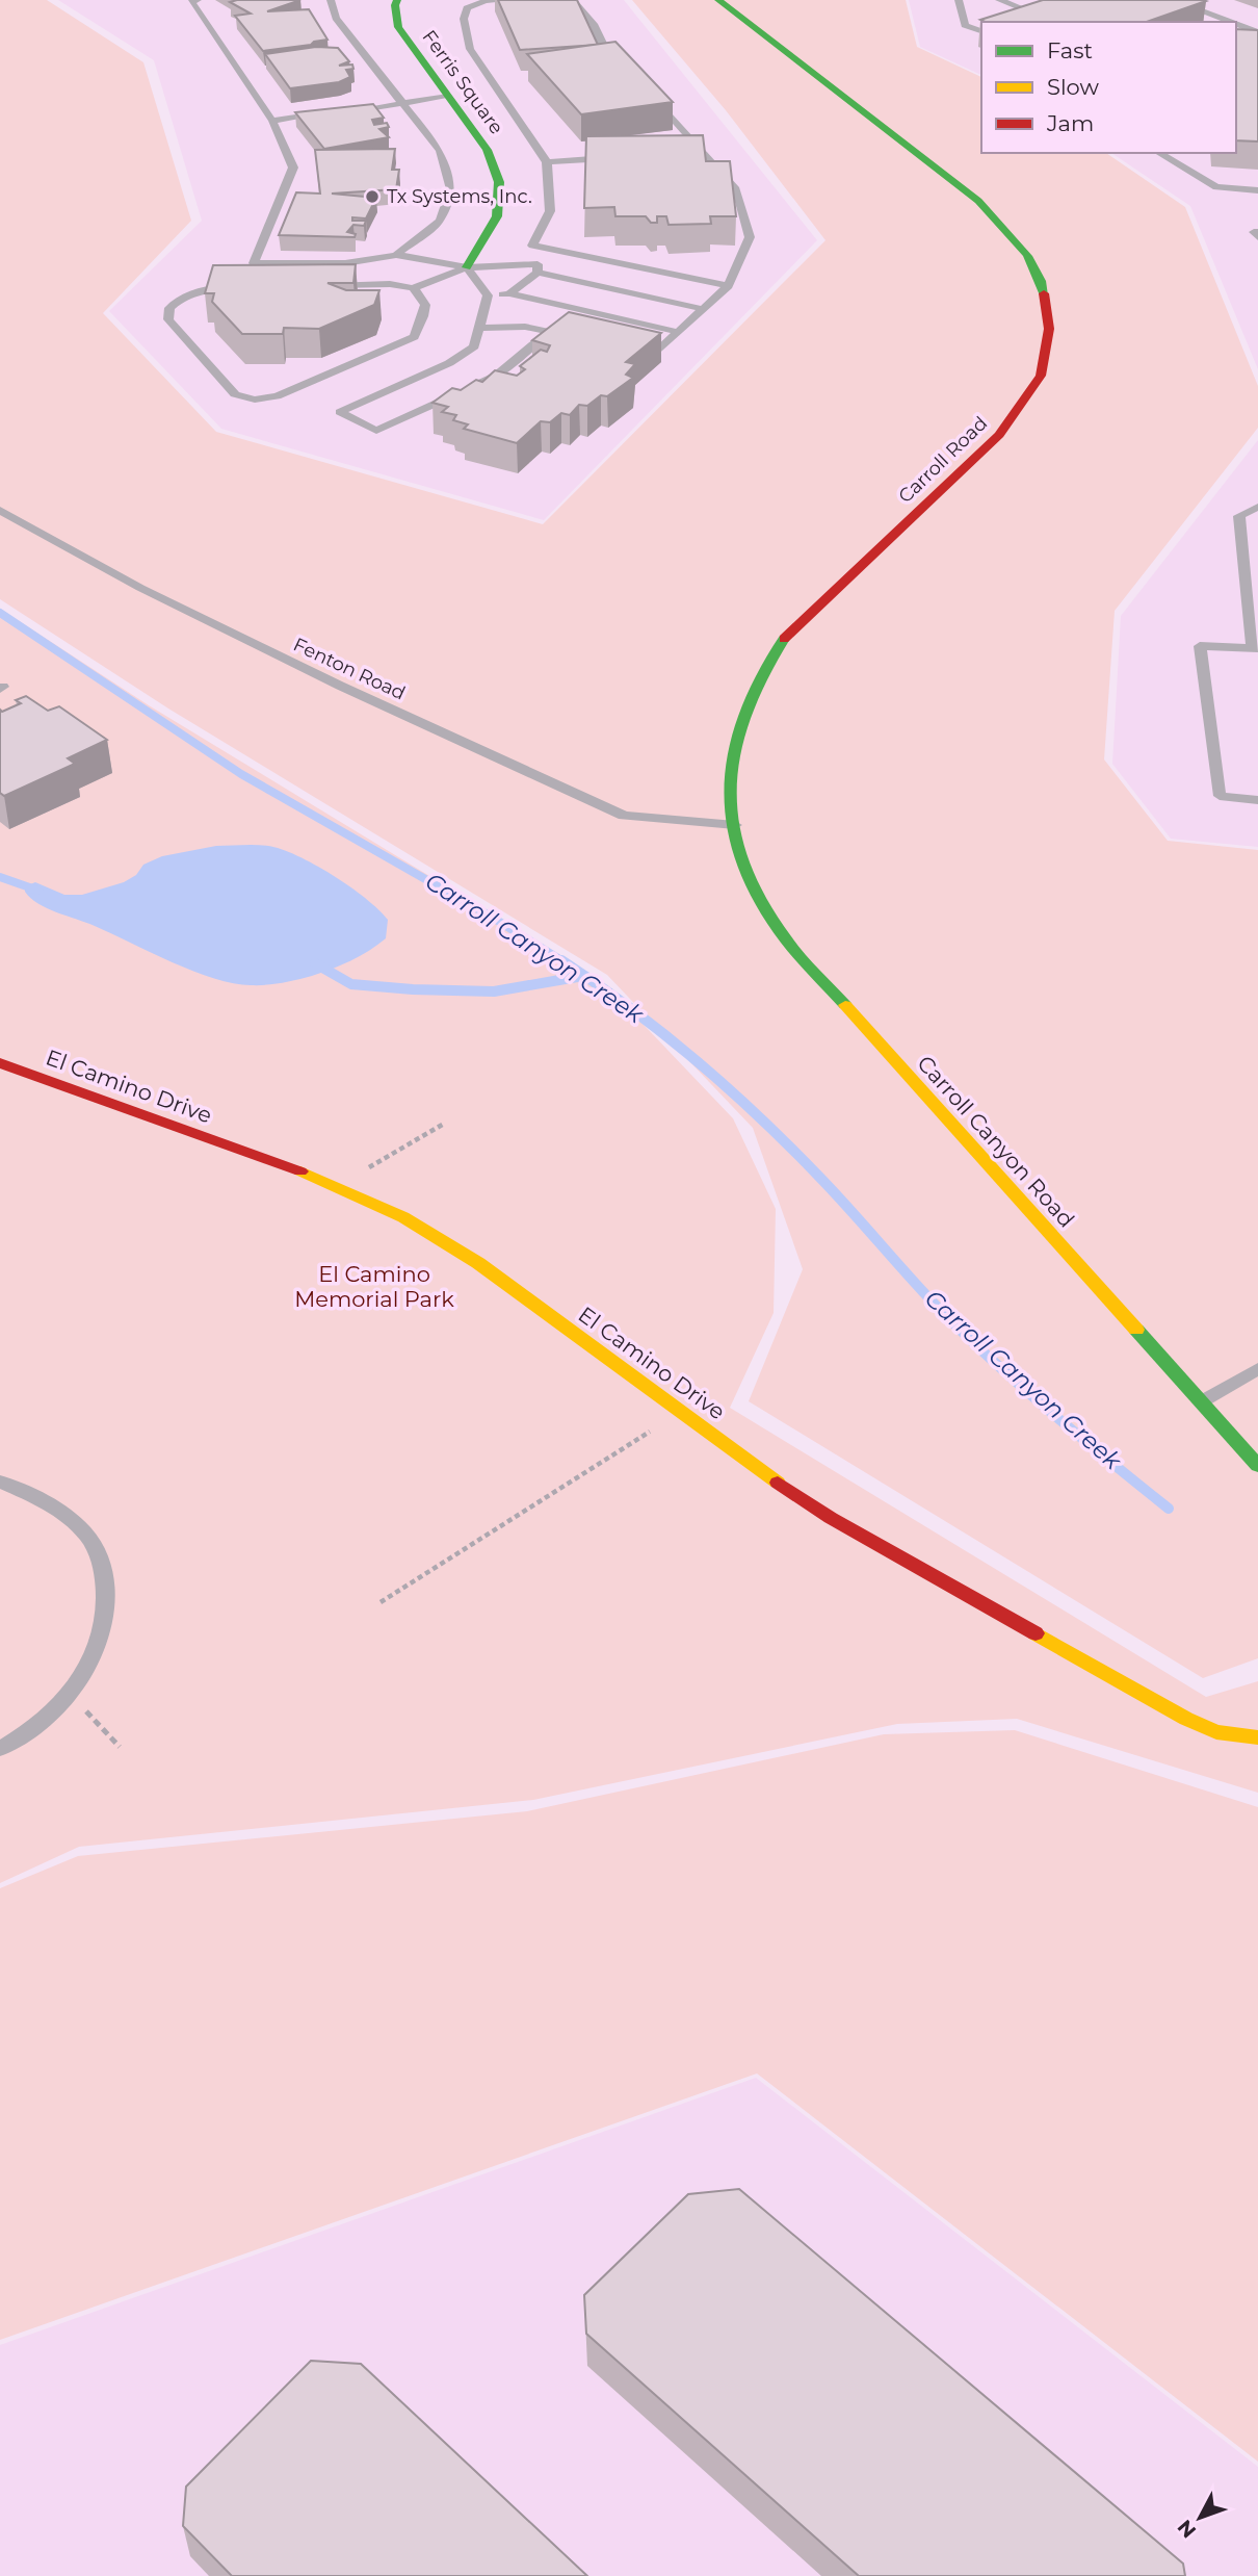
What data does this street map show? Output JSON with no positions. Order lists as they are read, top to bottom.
{
  "streets": {
    "main road": [
      "Ferris Square",
      "Carroll Road",
      "El Camino Drive",
      "Carroll Canyon Road"
    ],
    "lane": ["Fenton Road"]
  },
  "crossings": [
    ["Carroll Road", "Fenton Road"],
    ["Carroll Road", "Carroll Canyon Road"],
    ["Fenton Road", "Carroll Canyon Road"]
  ],
  "water": ["Carroll Canyon Creek"],
  "parks": ["El Camino Memorial Park"],
  "places": ["Tx Systems, Inc."],
  "legend": ["Fast", "Slow", "Jam"],
  "north": "bottom left"
}
